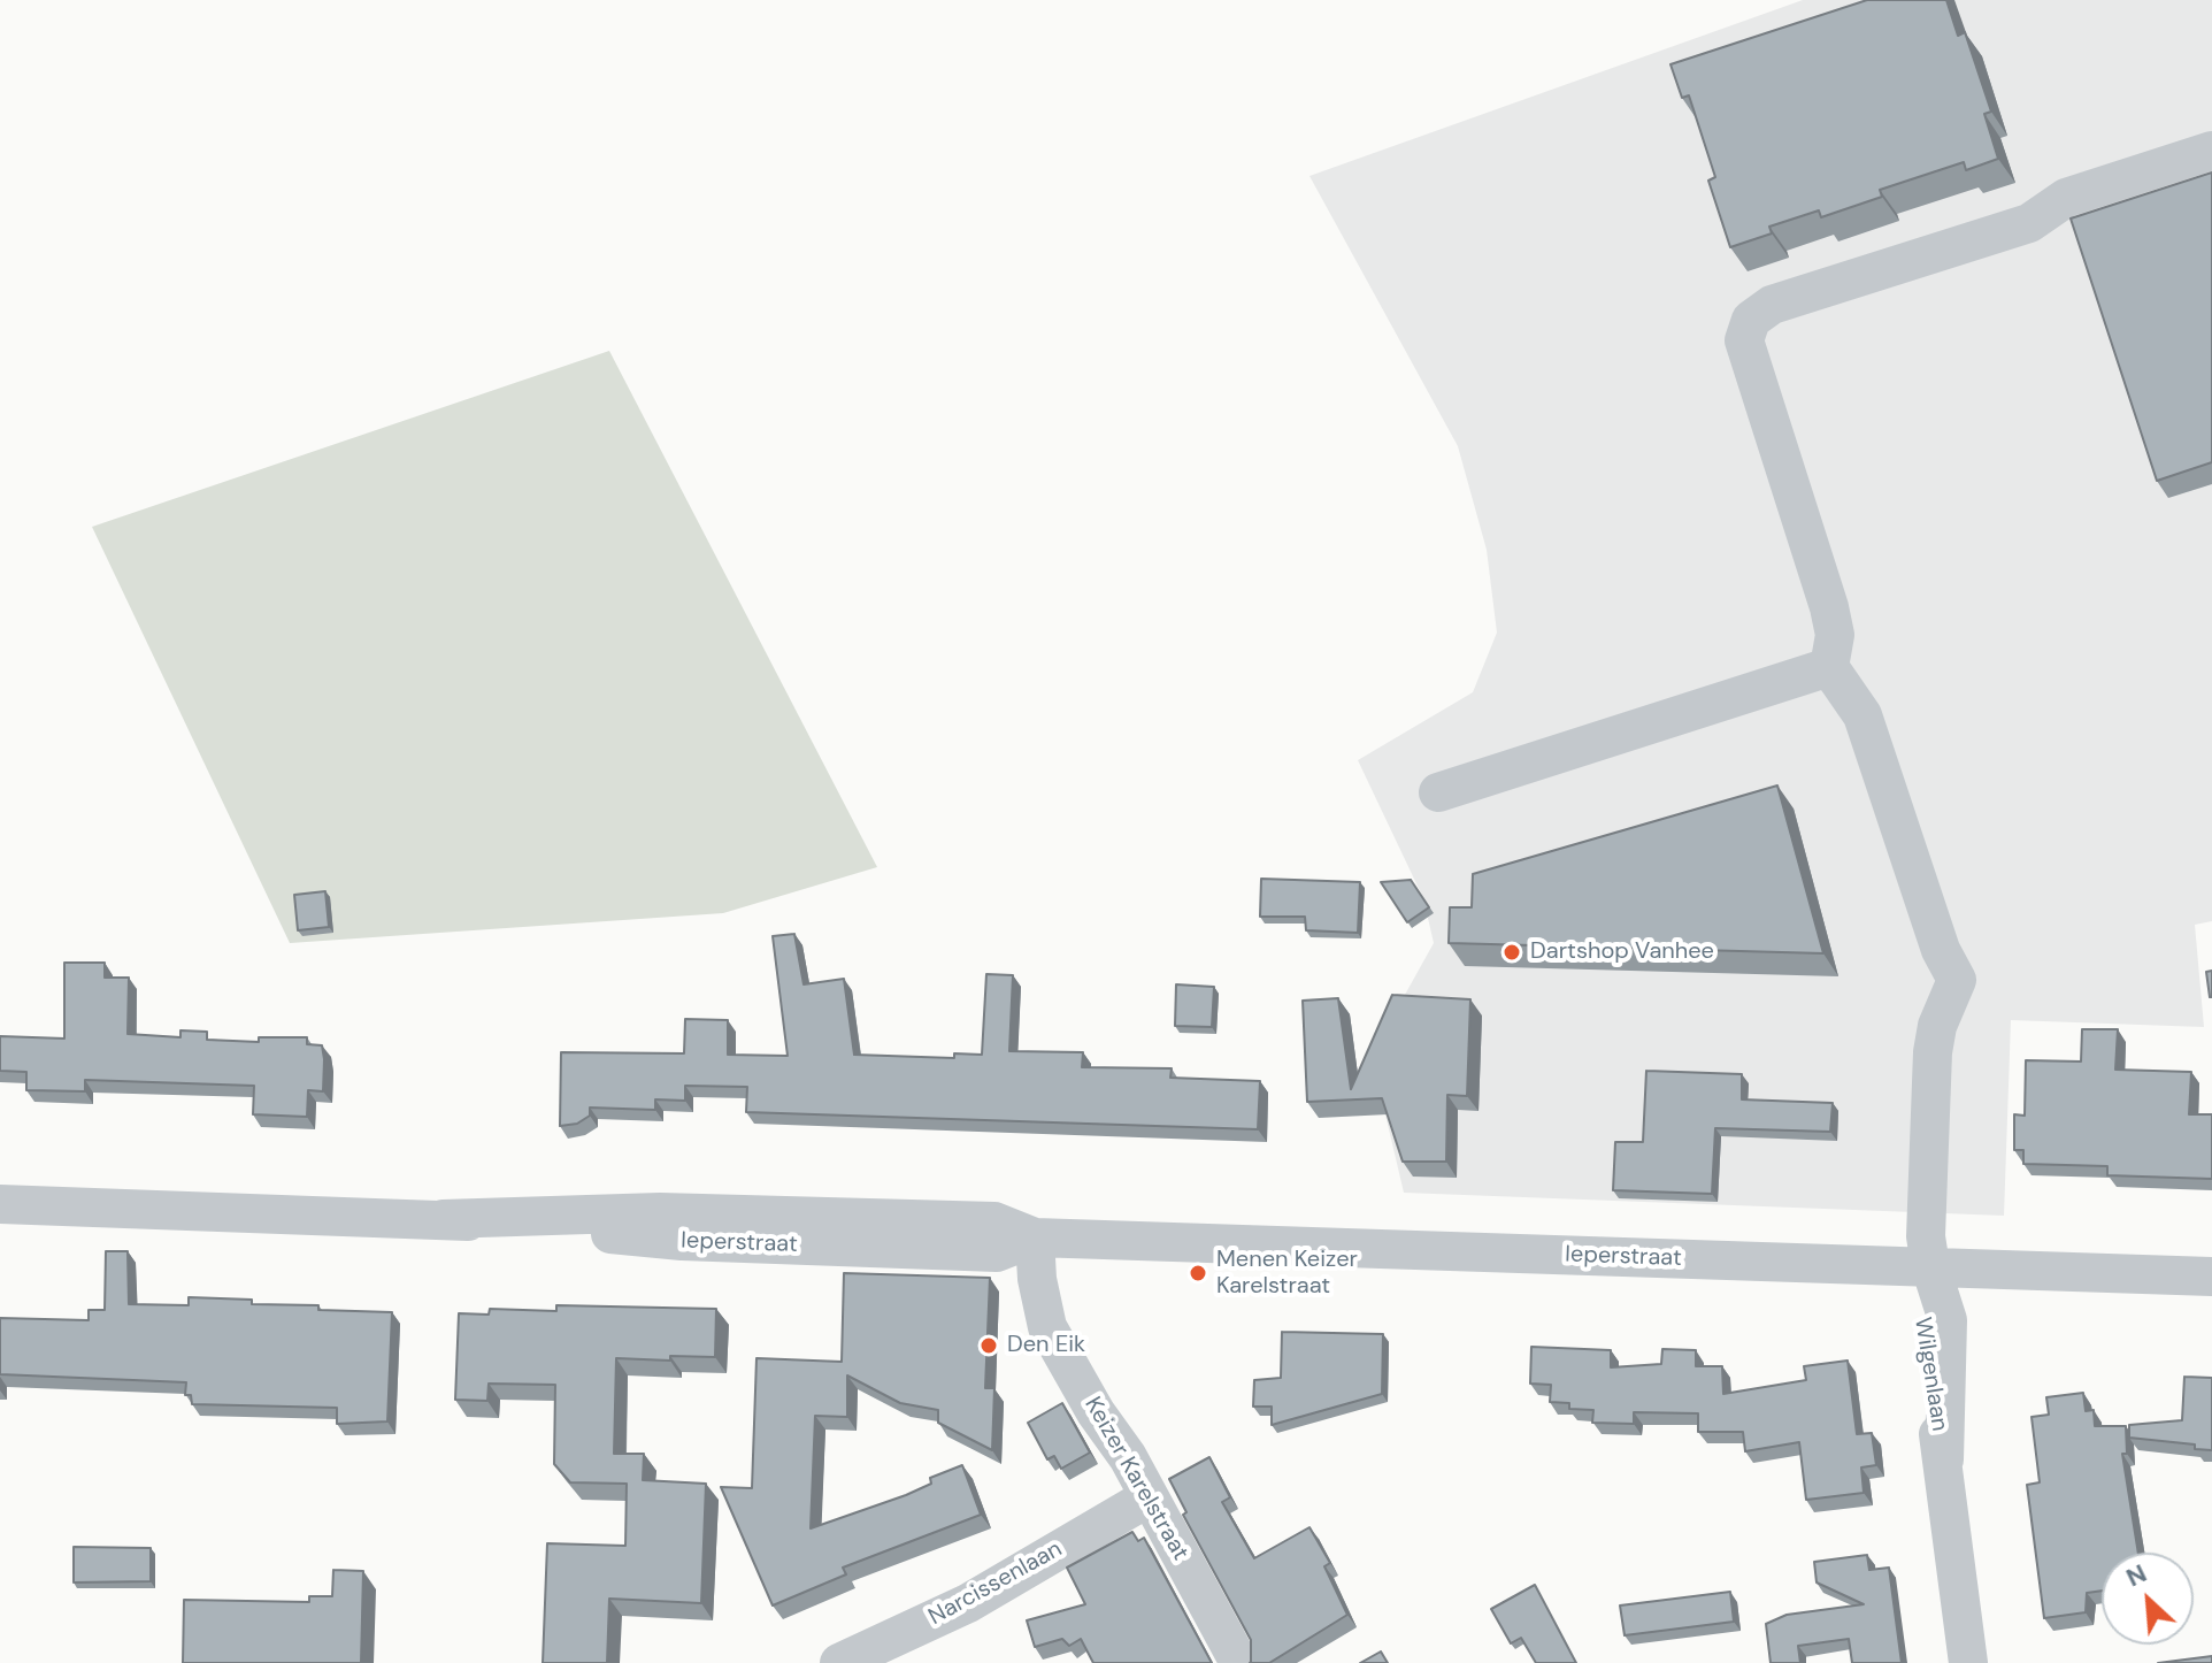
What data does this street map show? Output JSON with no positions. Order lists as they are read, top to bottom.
{
  "streets": {
    "street": [
      "Ieperstraat",
      "Wilgenlaan",
      "Keizer Karelstraat",
      "Narcissenlaan"
    ]
  },
  "crossings": [
    ["Ieperstraat", "Wilgenlaan"],
    ["Ieperstraat", "Keizer Karelstraat"],
    ["Keizer Karelstraat", "Narcissenlaan"]
  ],
  "places": ["Dartshop Vanhee", "Menen Keizer Karelstraat", "Den Eik"],
  "north": "top left"
}
